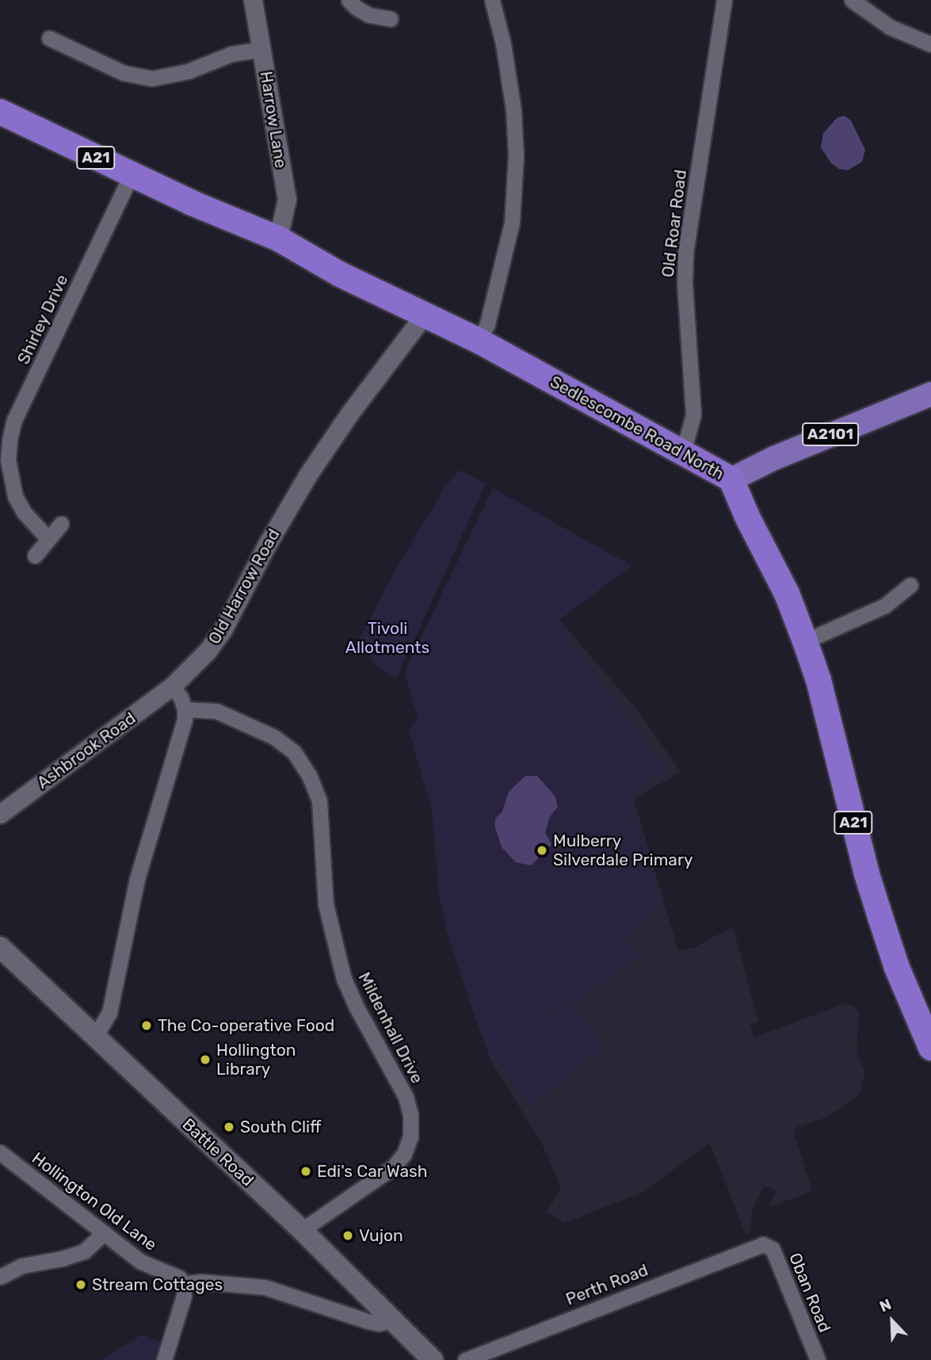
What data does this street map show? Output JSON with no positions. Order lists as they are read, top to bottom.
{
  "streets": {
    "highway": ["A21", "Sedlescombe Road North"],
    "main road": ["A2101", "Battle Road"],
    "street": [
      "Harrow Lane",
      "Old Roar Road",
      "Shirley Drive",
      "Old Harrow Road",
      "Ashbrook Road",
      "Mildenhall Drive",
      "Hollington Old Lane",
      "Perth Road",
      "Oban Road"
    ]
  },
  "crossings": [
    ["Harrow Lane", "Sedlescombe Road North"],
    ["Old Roar Road", "Sedlescombe Road North"],
    ["Shirley Drive", "Sedlescombe Road North"],
    ["Sedlescombe Road North", "A2101"],
    ["Sedlescombe Road North", "Old Harrow Road"],
    ["Old Harrow Road", "Ashbrook Road"],
    ["Mildenhall Drive", "Battle Road"],
    ["Perth Road", "Oban Road"]
  ],
  "parks": ["Tivoli Allotments"],
  "places": [
    "Mulberry Silverdale Primary",
    "The Co-operative Food",
    "Hollington Library",
    "South Cliff",
    "Edi's Car Wash",
    "Vujon",
    "Stream Cottages"
  ],
  "north": "top left"
}
